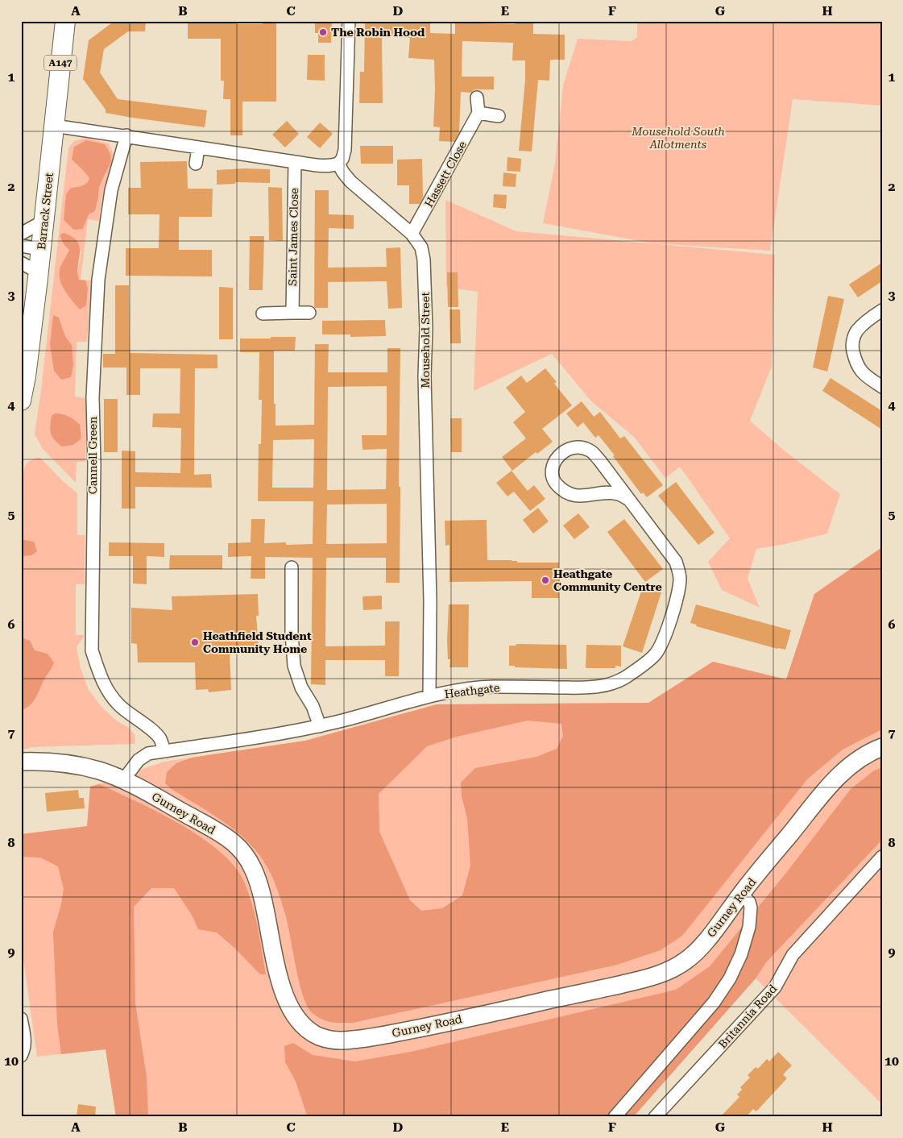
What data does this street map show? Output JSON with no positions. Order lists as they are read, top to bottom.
{
  "streets": {
    "main road": ["A147", "Barrack Street"],
    "street": [
      "Hassett Close",
      "Saint James Close",
      "Mousehold Street",
      "Cannell Green",
      "Heathgate",
      "Gurney Road",
      "Britannia Road"
    ]
  },
  "crossings": [
    ["Hassett Close", "Mousehold Street"],
    ["Mousehold Street", "Heathgate"],
    ["Cannell Green", "Heathgate"],
    ["Heathgate", "Gurney Road"]
  ],
  "parks": ["Mousehold South Allotments"],
  "places": ["The Robin Hood", "Heathgate Community Centre", "Heathfield Student Community Home"],
  "grid": {
    "columns": [
      "A",
      "B",
      "C",
      "D",
      "E",
      "F",
      "G",
      "H"
    ],
    "rows": [
      "1",
      "2",
      "3",
      "4",
      "5",
      "6",
      "7",
      "8",
      "9",
      "10"
    ]
  }
}
